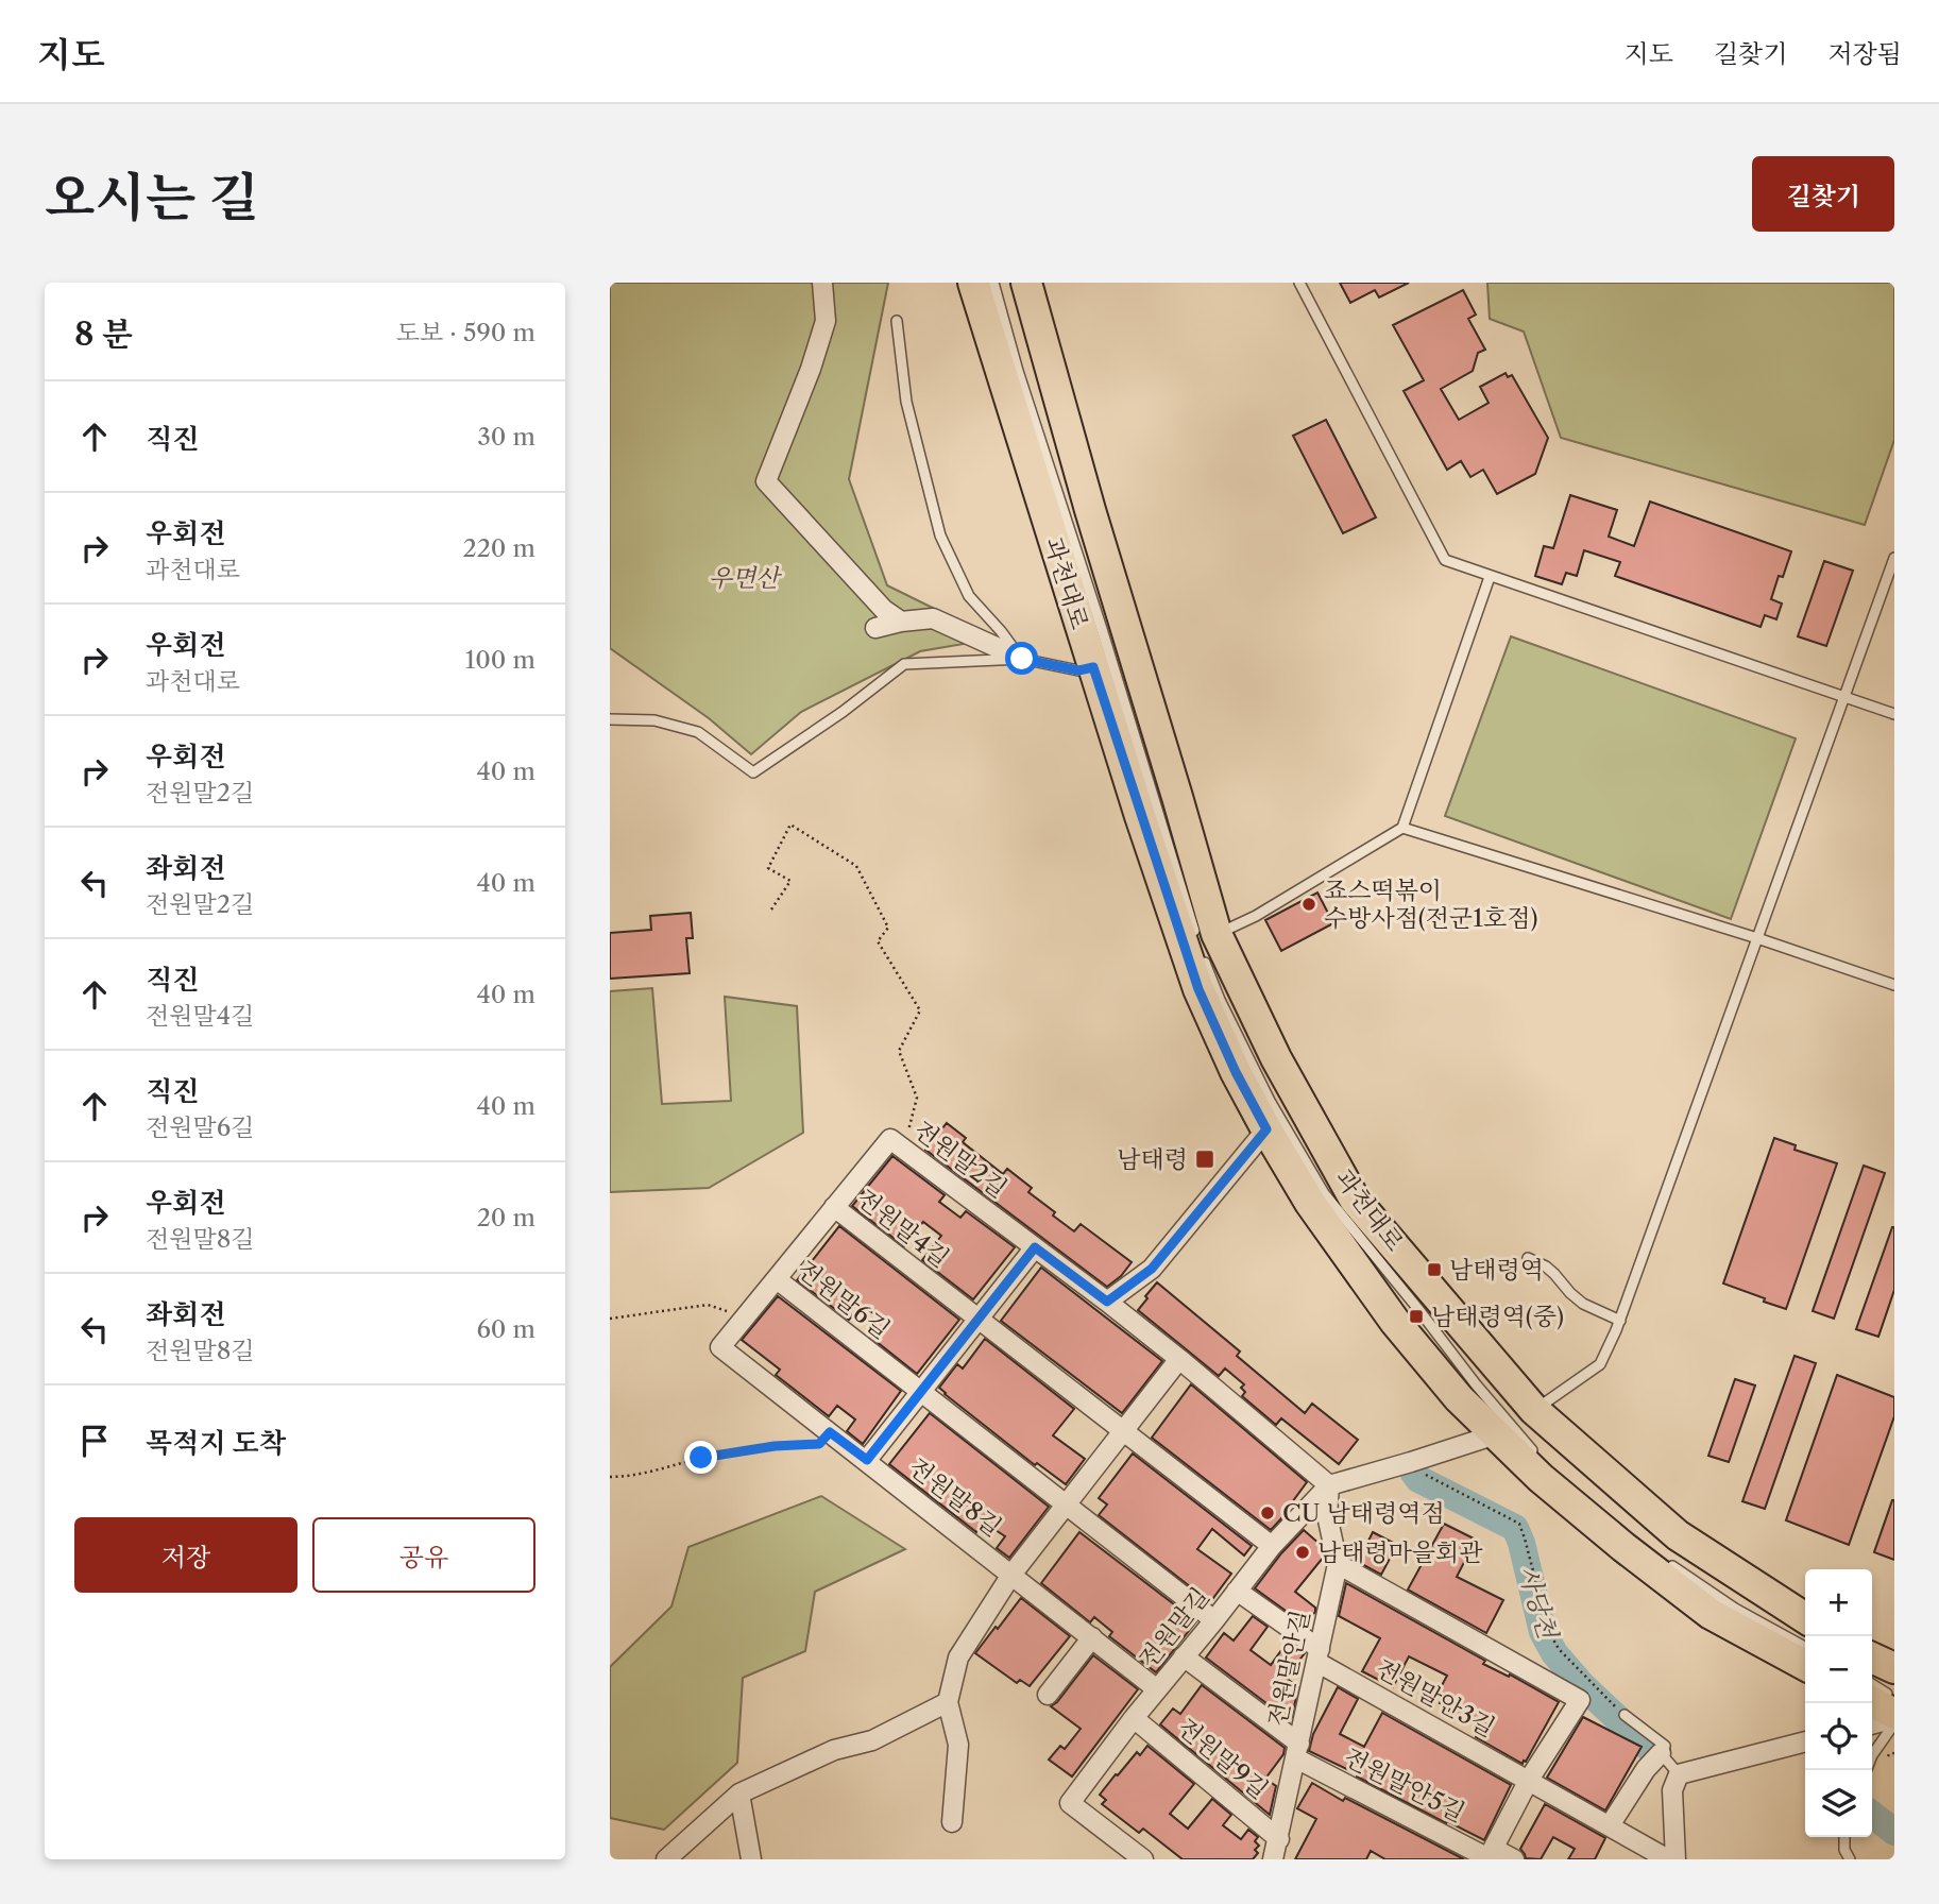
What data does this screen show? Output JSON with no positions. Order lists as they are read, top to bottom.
{
  "streets": {
    "main road": ["과천대로"],
    "street": [
      "전원말2길",
      "전원말4길",
      "전원말6길",
      "전원말8길",
      "전원말길",
      "전원말안길",
      "전원말안3길",
      "전원말9길",
      "전원말안5길"
    ]
  },
  "crossings": [
    ["전원말2길", "전원말4길"],
    ["전원말2길", "전원말길"],
    ["전원말2길", "전원말안길"],
    ["전원말4길", "전원말6길"],
    ["전원말4길", "전원말길"],
    ["전원말6길", "전원말8길"],
    ["전원말6길", "전원말길"],
    ["전원말8길", "전원말길"],
    ["전원말길", "전원말안길"],
    ["전원말길", "전원말안3길"],
    ["전원말길", "전원말9길"],
    ["전원말길", "전원말안5길"],
    ["전원말안길", "전원말안3길"],
    ["전원말안길", "전원말9길"],
    ["전원말안길", "전원말안5길"]
  ],
  "water": ["사당천"],
  "parks": ["우면산"],
  "places": {
    "other": ["죠스떡볶이 수방사점(전군1호점)", "CU 남태령역점", "남태령마을회관"],
    "transit": ["남태령", "남태령역", "남태령역(중)"]
  },
  "page": {
    "header": "지도",
    "nav": ["지도", "길찾기", "저장됨"],
    "title": "오시는 길",
    "buttons": [
      "길찾기",
      ["저장", "공유"]
    ],
    "heading": ["8 분", "도보 · 590 m"],
    "list": [
      ["직진", "30 m"],
      ["우회전", "과천대로", "220 m"],
      ["우회전", "과천대로", "100 m"],
      ["우회전", "전원말2길", "40 m"],
      ["좌회전", "전원말2길", "40 m"],
      ["직진", "전원말4길", "40 m"],
      ["직진", "전원말6길", "40 m"],
      ["우회전", "전원말8길", "20 m"],
      ["좌회전", "전원말8길", "60 m"],
      "목적지 도착"
    ],
    "map_buttons": ["+", "−"]
  }
}
